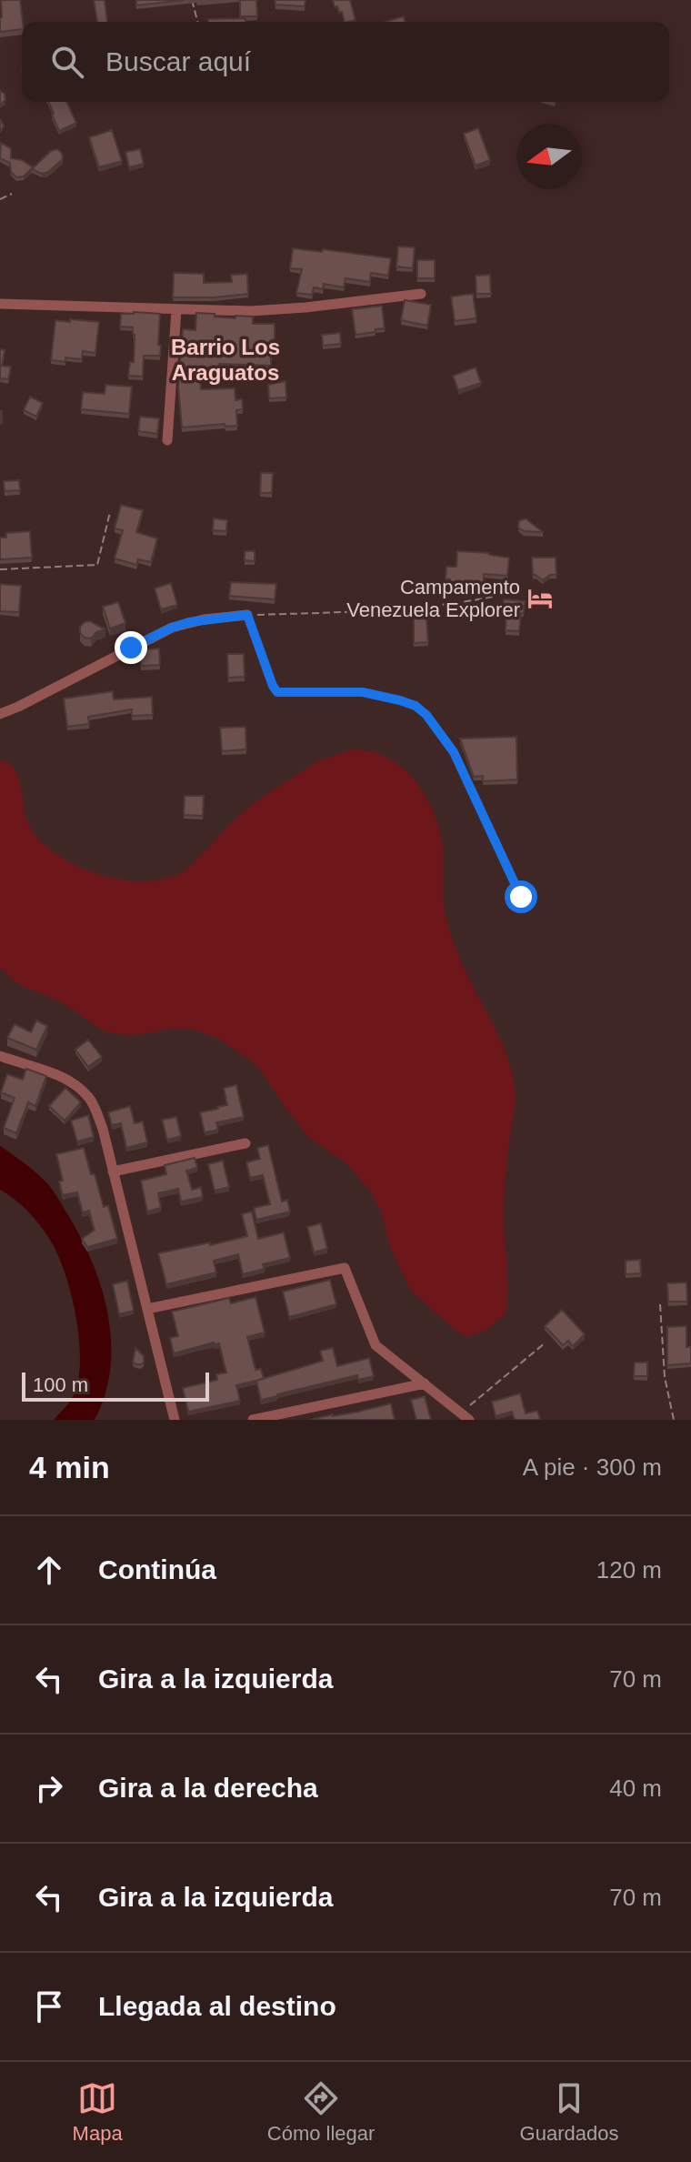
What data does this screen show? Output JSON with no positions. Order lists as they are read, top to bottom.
{
  "districts": ["Barrio Los Araguatos"],
  "places": {
    "hotel": ["Campamento Venezuela Explorer"]
  },
  "scale_bar": "100 m",
  "north": "left",
  "page": {
    "search": "Buscar aquí",
    "scale": "100 m",
    "heading": ["4 min", "A pie · 300 m"],
    "list": [
      ["Continúa", "120 m"],
      ["Gira a la izquierda", "70 m"],
      ["Gira a la derecha", "40 m"],
      ["Gira a la izquierda", "70 m"],
      "Llegada al destino"
    ],
    "nav": ["Mapa", "Cómo llegar", "Guardados"]
  }
}
